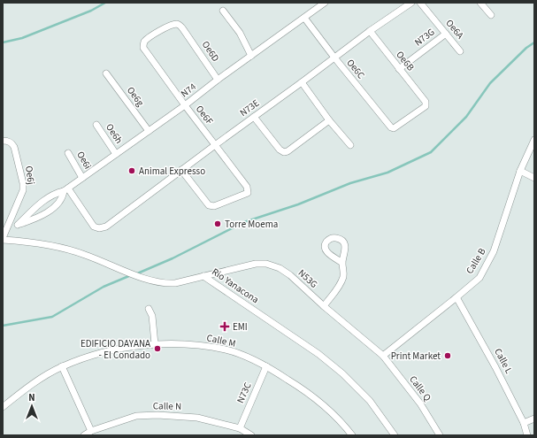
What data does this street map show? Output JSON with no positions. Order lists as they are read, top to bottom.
{
  "streets": {
    "street": [
      "Oe6A",
      "N73G",
      "Oe6D",
      "Oe6B",
      "Oe6C",
      "N74",
      "Oe6g",
      "N73E",
      "Oe6F",
      "Oe6h",
      "Oe6i",
      "Oe6j",
      "Calle B",
      "N53G",
      "Rio Yanacona",
      "Calle M",
      "Calle L",
      "Calle Q",
      "N73C",
      "Calle N"
    ]
  },
  "crossings": [
    ["Oe6A", "N73G"],
    ["N73G", "Oe6B"],
    ["Oe6D", "N74"],
    ["Oe6D", "Oe6F"],
    ["Oe6B", "Oe6C"],
    ["Oe6B", "N73E"],
    ["Oe6C", "N74"],
    ["Oe6C", "N73E"],
    ["N74", "Oe6g"],
    ["N74", "N73E"],
    ["N74", "Oe6F"],
    ["N74", "Oe6h"],
    ["N74", "Oe6i"],
    ["N73E", "Oe6F"],
    ["Oe6j", "Rio Yanacona"],
    ["Calle B", "N53G"],
    ["Calle B", "Calle L"],
    ["Calle B", "Calle Q"],
    ["N53G", "Rio Yanacona"],
    ["N53G", "Calle Q"],
    ["Calle M", "N73C"],
    ["N73C", "Calle N"]
  ],
  "places": {
    "other": [
      "Animal Expresso",
      "Torre Moema",
      "EDIFICIO DAYANA - El Condado",
      "Print Market"
    ],
    "health": ["EMI"]
  },
  "north": "top"
}
